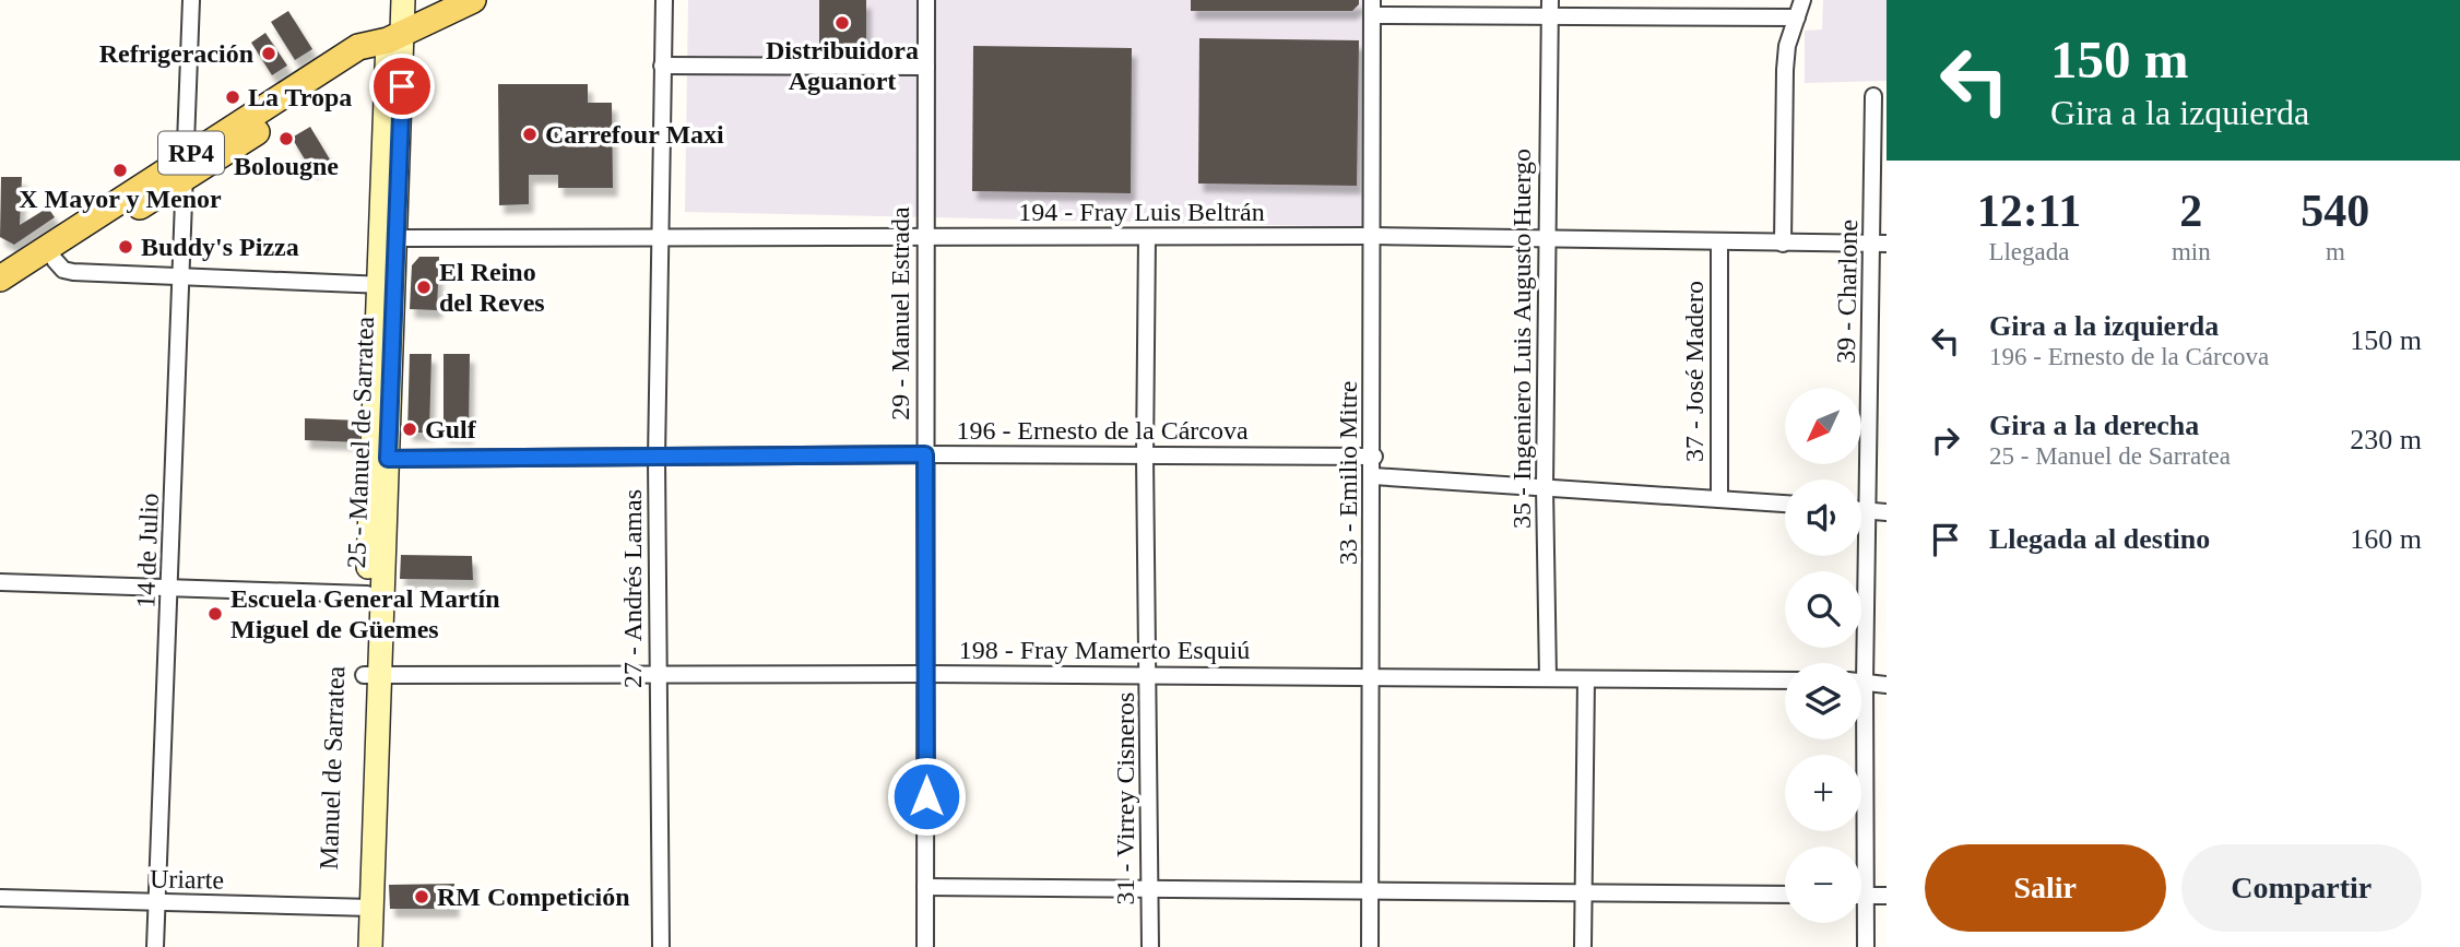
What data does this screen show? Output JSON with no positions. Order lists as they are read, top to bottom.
{
  "streets": {
    "main road": ["RP4", "25 - Manuel de Sarratea", "Manuel de Sarratea"],
    "street": [
      "194 - Fray Luis Beltrán",
      "39 - Charlone",
      "29 - Manuel Estrada",
      "35 - Ingeniero Luis Augusto Huergo",
      "37 - José Madero",
      "196 - Ernesto de la Cárcova",
      "33 - Emilio Mitre",
      "14 de Julio",
      "27 - Andrés Lamas",
      "198 - Fray Mamerto Esquiú",
      "31 - Virrey Cisneros",
      "Uriarte"
    ]
  },
  "crossings": [
    ["RP4", "25 - Manuel de Sarratea"],
    ["RP4", "14 de Julio"],
    ["RP4", "Manuel de Sarratea"],
    ["194 - Fray Luis Beltrán", "39 - Charlone"],
    ["194 - Fray Luis Beltrán", "29 - Manuel Estrada"],
    ["194 - Fray Luis Beltrán", "35 - Ingeniero Luis Augusto Huergo"],
    ["194 - Fray Luis Beltrán", "37 - José Madero"],
    ["194 - Fray Luis Beltrán", "25 - Manuel de Sarratea"],
    ["194 - Fray Luis Beltrán", "33 - Emilio Mitre"],
    ["194 - Fray Luis Beltrán", "27 - Andrés Lamas"],
    ["194 - Fray Luis Beltrán", "31 - Virrey Cisneros"],
    ["29 - Manuel Estrada", "196 - Ernesto de la Cárcova"],
    ["29 - Manuel Estrada", "198 - Fray Mamerto Esquiú"],
    ["35 - Ingeniero Luis Augusto Huergo", "198 - Fray Mamerto Esquiú"],
    ["196 - Ernesto de la Cárcova", "25 - Manuel de Sarratea"],
    ["196 - Ernesto de la Cárcova", "33 - Emilio Mitre"],
    ["196 - Ernesto de la Cárcova", "27 - Andrés Lamas"],
    ["196 - Ernesto de la Cárcova", "Manuel de Sarratea"],
    ["196 - Ernesto de la Cárcova", "31 - Virrey Cisneros"],
    ["25 - Manuel de Sarratea", "198 - Fray Mamerto Esquiú"],
    ["25 - Manuel de Sarratea", "Manuel de Sarratea"],
    ["33 - Emilio Mitre", "198 - Fray Mamerto Esquiú"],
    ["14 de Julio", "Uriarte"],
    ["27 - Andrés Lamas", "198 - Fray Mamerto Esquiú"],
    ["198 - Fray Mamerto Esquiú", "Manuel de Sarratea"],
    ["198 - Fray Mamerto Esquiú", "31 - Virrey Cisneros"],
    ["Manuel de Sarratea", "Uriarte"]
  ],
  "places": [
    "Distribuidora Aguanort",
    "Refrigeración",
    "La Tropa",
    "Carrefour Maxi",
    "Bolougne",
    "X Mayor y Menor",
    "Buddy's Pizza",
    "El Reino del Reves",
    "Gulf",
    "Escuela General Martín Miguel de Güemes",
    "RM Competición"
  ],
  "north": "bottom left",
  "page": {
    "turn": ["150 m", "Gira a la izquierda"],
    "eta": [
      "12:11",
      "Llegada",
      "2",
      "min",
      "540",
      "m"
    ],
    "list": [
      {
        "name": "Gira a la izquierda",
        "note": "196 - Ernesto de la Cárcova",
        "value": "150 m"
      },
      {
        "name": "Gira a la derecha",
        "note": "25 - Manuel de Sarratea",
        "value": "230 m"
      },
      {
        "name": "Llegada al destino",
        "value": "160 m"
      }
    ],
    "map_buttons": ["+", "−"],
    "buttons": ["Salir", "Compartir"]
  }
}
